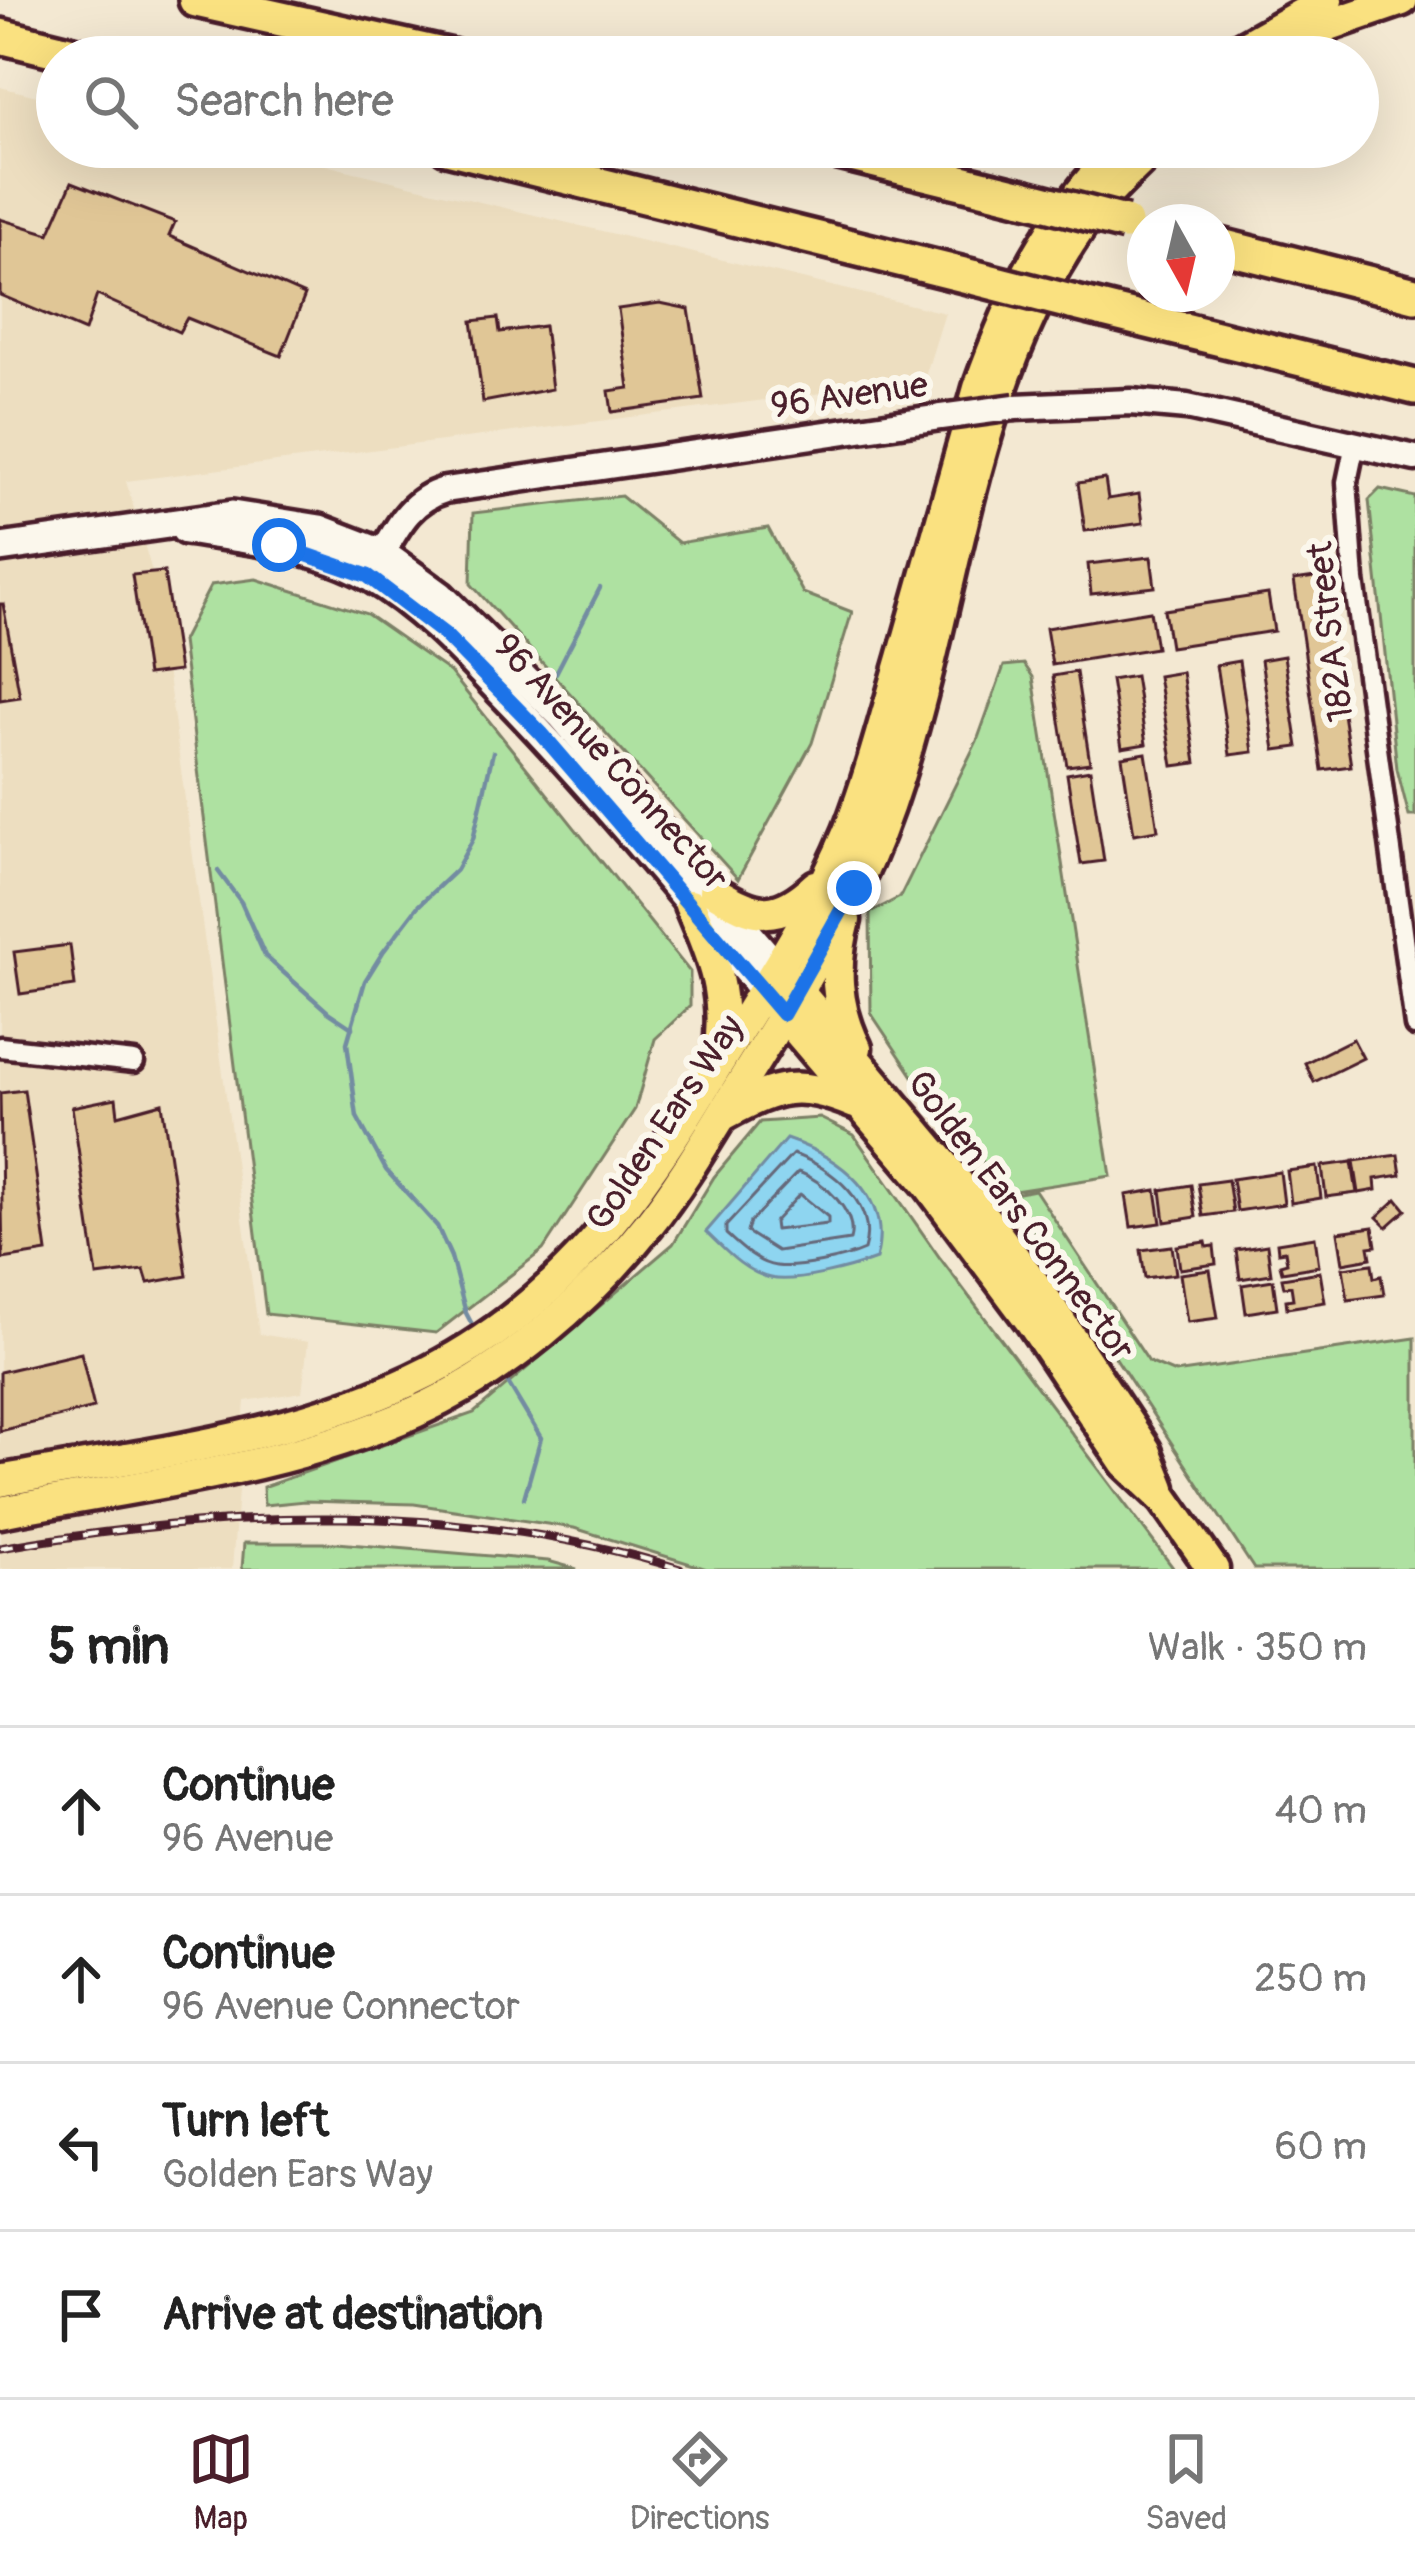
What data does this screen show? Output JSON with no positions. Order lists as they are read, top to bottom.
{
  "streets": {
    "main road": ["96 Avenue Connector", "Golden Ears Way", "Golden Ears Connector"],
    "street": ["96 Avenue", "182A Street"]
  },
  "crossings": [
    ["96 Avenue", "182A Street"],
    ["96 Avenue", "96 Avenue Connector"],
    ["96 Avenue Connector", "Golden Ears Way"],
    ["96 Avenue Connector", "Golden Ears Connector"],
    ["Golden Ears Way", "Golden Ears Connector"]
  ],
  "north": "bottom",
  "page": {
    "search": "Search here",
    "heading": ["5 min", "Walk · 350 m"],
    "list": [
      ["Continue", "96 Avenue", "40 m"],
      ["Continue", "96 Avenue Connector", "250 m"],
      ["Turn left", "Golden Ears Way", "60 m"],
      "Arrive at destination"
    ],
    "nav": ["Map", "Directions", "Saved"]
  }
}
